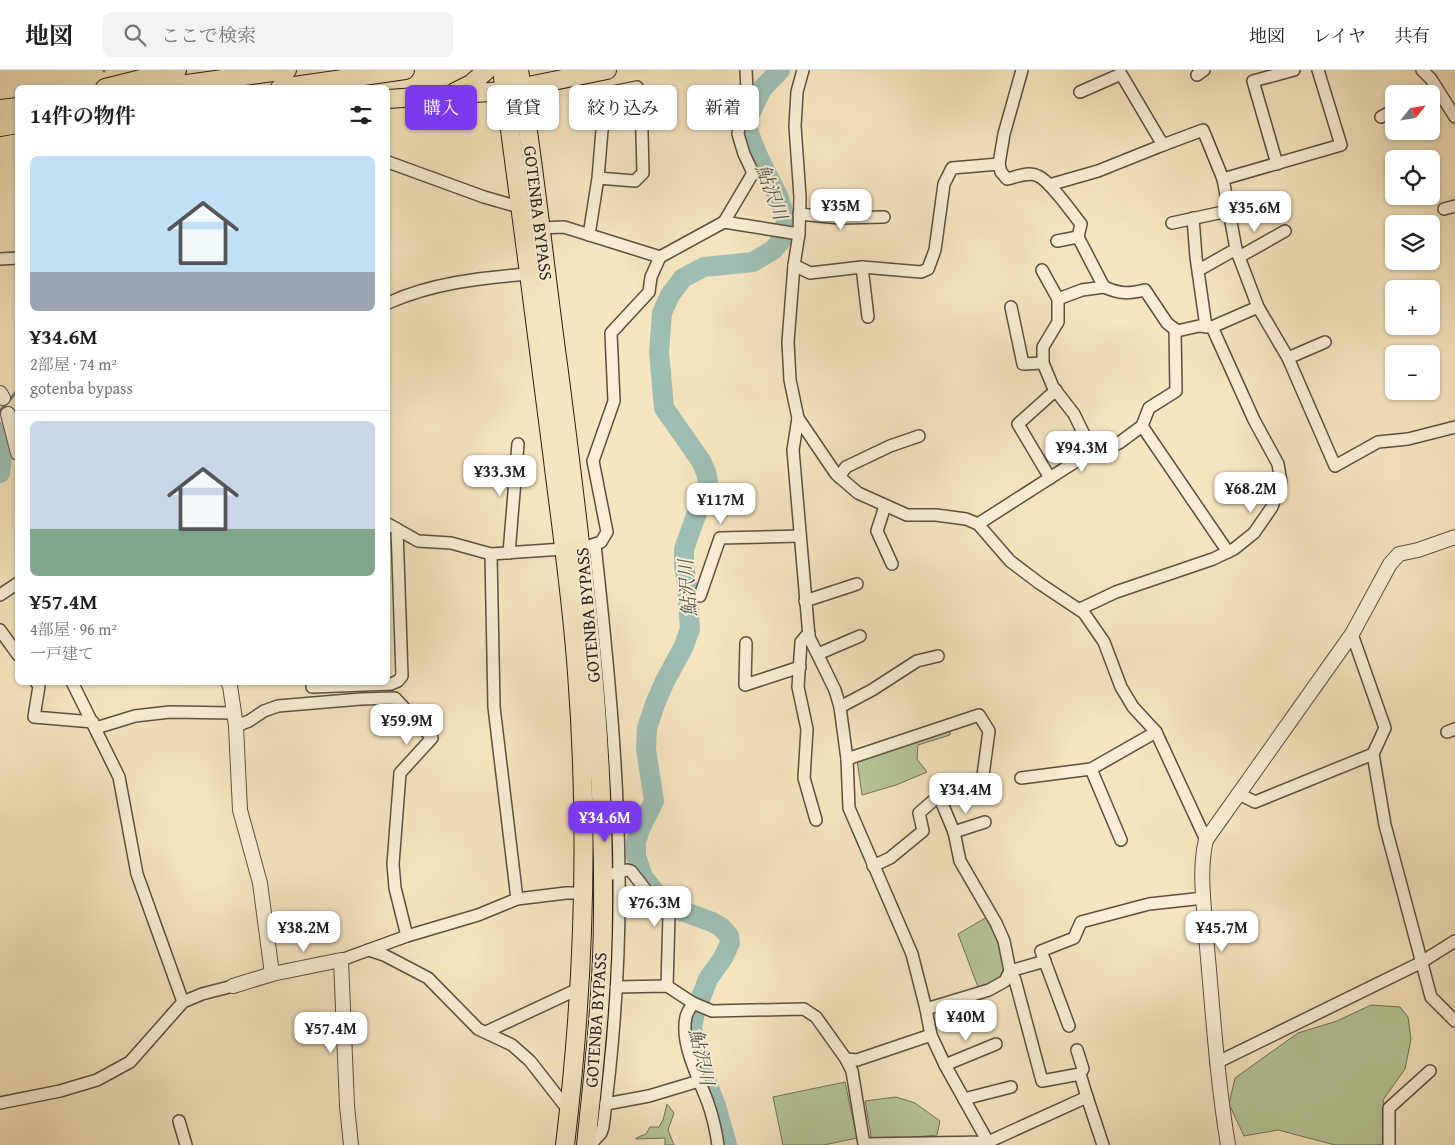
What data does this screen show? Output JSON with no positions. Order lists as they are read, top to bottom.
{
  "streets": {
    "highway": ["GOTENBA BYPASS"]
  },
  "water": ["鮎沢川"],
  "north": "top right",
  "page": {
    "header": "地図",
    "search": "ここで検索",
    "nav": ["地図", "レイヤ", "共有"],
    "map_buttons": ["+", "−"],
    "chip": [
      "購入",
      "賃貸",
      "絞り込み",
      "新着"
    ],
    "heading": "14件の物件",
    "list": [
      {
        "name": "¥34.6M",
        "note": "2部屋 · 74 m² · gotenba bypass"
      },
      {
        "name": "¥57.4M",
        "note": "4部屋 · 96 m² · 一戸建て"
      }
    ],
    "price": [
      "¥35M",
      "¥35.6M",
      "¥94.3M",
      "¥33.3M",
      "¥68.2M",
      "¥117M",
      "¥59.9M",
      "¥34.4M",
      "¥34.6M",
      "¥76.3M",
      "¥38.2M",
      "¥45.7M",
      "¥40M",
      "¥57.4M"
    ]
  }
}
